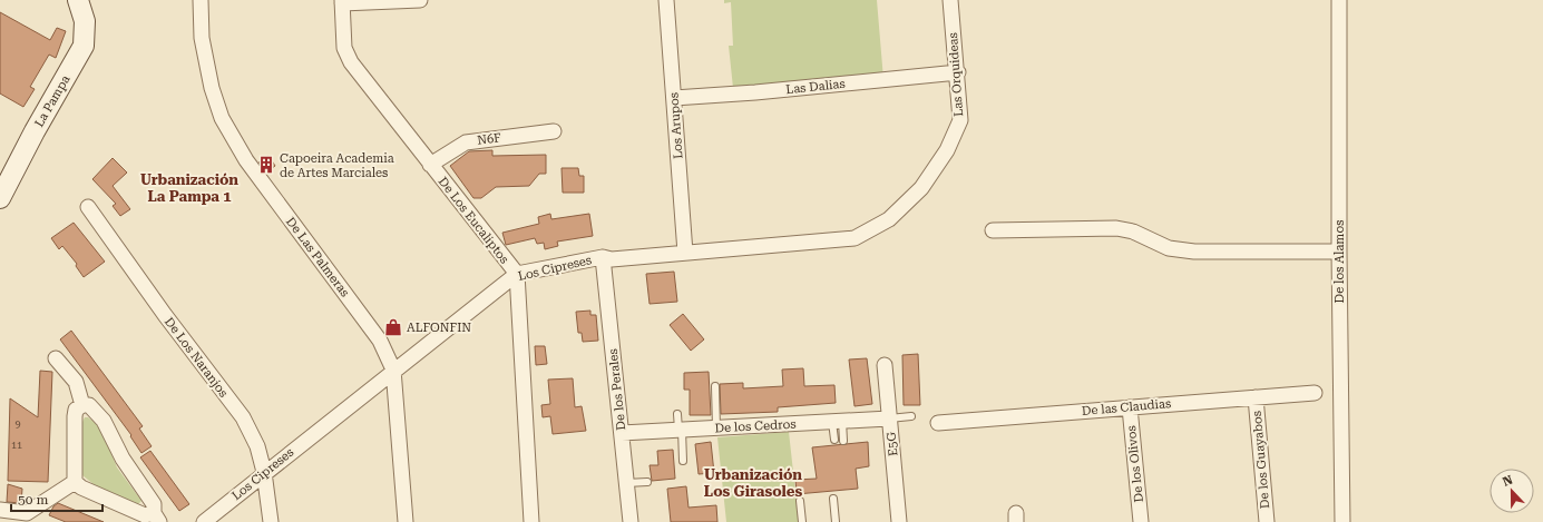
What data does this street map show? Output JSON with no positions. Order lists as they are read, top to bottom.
{
  "streets": {
    "street": [
      "Las Orquideas",
      "Las Dalias",
      "La Pampa",
      "Los Arupos",
      "N6F",
      "De Los Eucaliptos",
      "De Las Palmeras",
      "De los Alamos",
      "Los Cipreses",
      "De Los Naranjos",
      "De los Perales",
      "De las Claudias",
      "De los Cedros",
      "E5G",
      "De los Guayabos",
      "De los Olivos"
    ]
  },
  "crossings": [
    ["Las Orquideas", "Las Dalias"],
    ["Las Orquideas", "Los Cipreses"],
    ["Las Dalias", "Los Arupos"],
    ["Los Arupos", "Los Cipreses"],
    ["N6F", "De Los Eucaliptos"],
    ["De Los Eucaliptos", "Los Cipreses"],
    ["De Las Palmeras", "Los Cipreses"],
    ["Los Cipreses", "De Los Naranjos"],
    ["Los Cipreses", "De los Perales"],
    ["De los Perales", "De los Cedros"],
    ["De las Claudias", "De los Guayabos"],
    ["De las Claudias", "De los Olivos"],
    ["De los Cedros", "E5G"]
  ],
  "districts": ["Urbanización La Pampa 1", "Urbanización Los Girasoles"],
  "places": {
    "building": ["Capoeira Academia de Artes Marciales"],
    "shop": ["ALFONFIN"]
  },
  "house_numbers": ["9", "11"],
  "scale_bar": "50 m",
  "north": "top"
}
